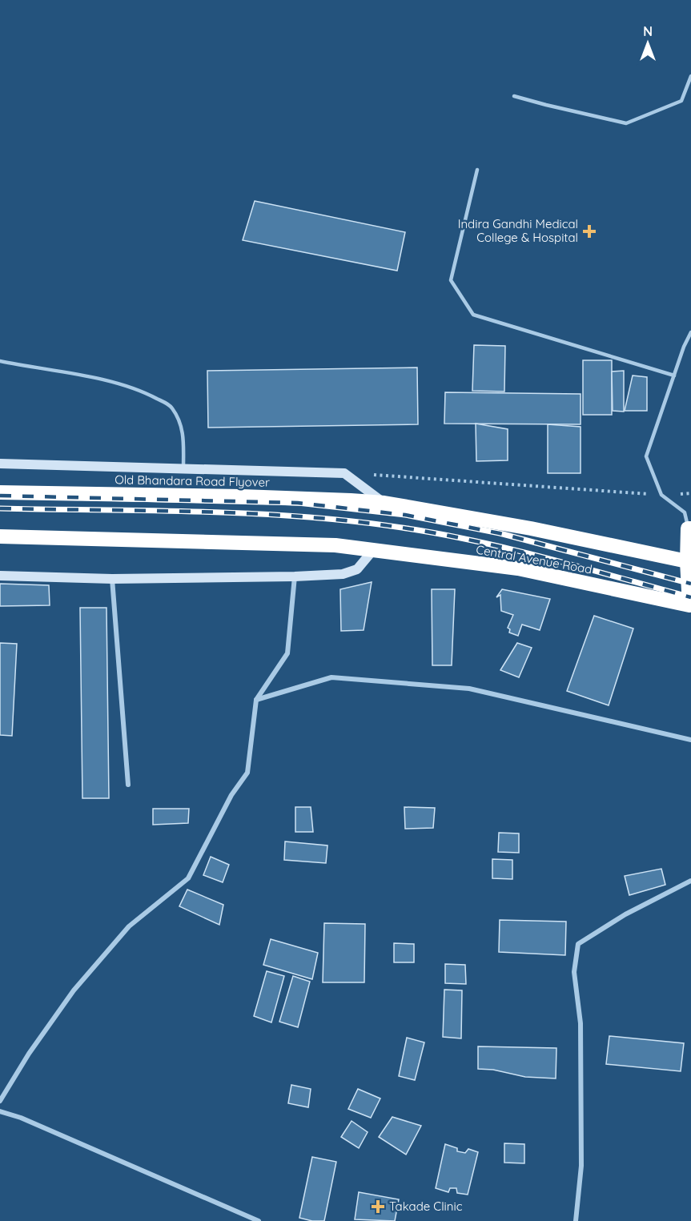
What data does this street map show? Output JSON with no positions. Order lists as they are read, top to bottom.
{
  "streets": {
    "highway": ["Old Bhandara Road Flyover", "Central Avenue Road"]
  },
  "places": {
    "health": ["Indira Gandhi Medical College & Hospital", "Takade Clinic"]
  },
  "north": "top"
}
